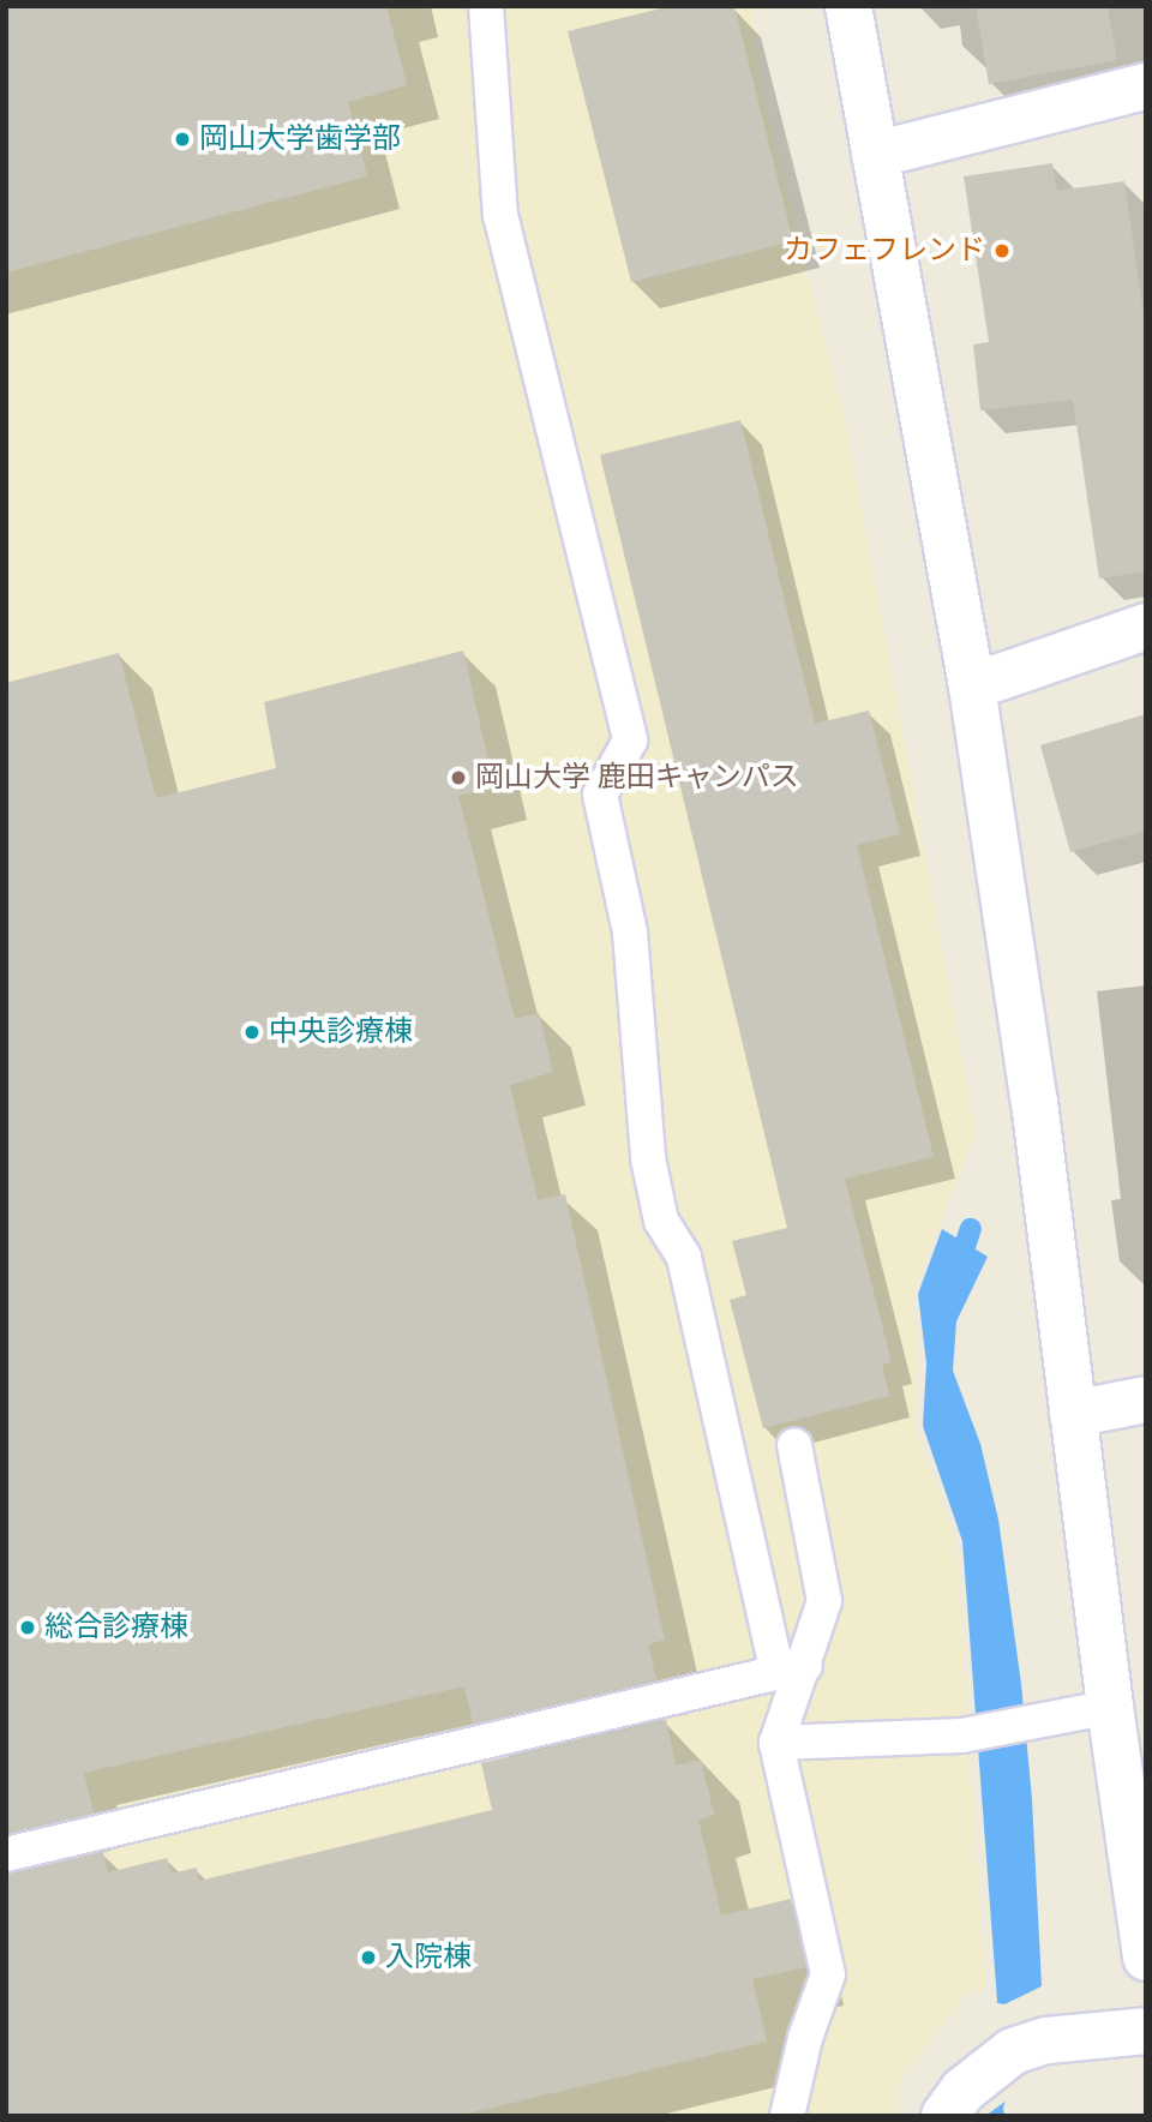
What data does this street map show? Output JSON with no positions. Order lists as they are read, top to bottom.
{
  "places": [
    "岡山大学歯学部",
    "カフェフレンド",
    "岡山大学 鹿田キャンパス",
    "中央診療棟",
    "総合診療棟",
    "入院棟"
  ]
}
